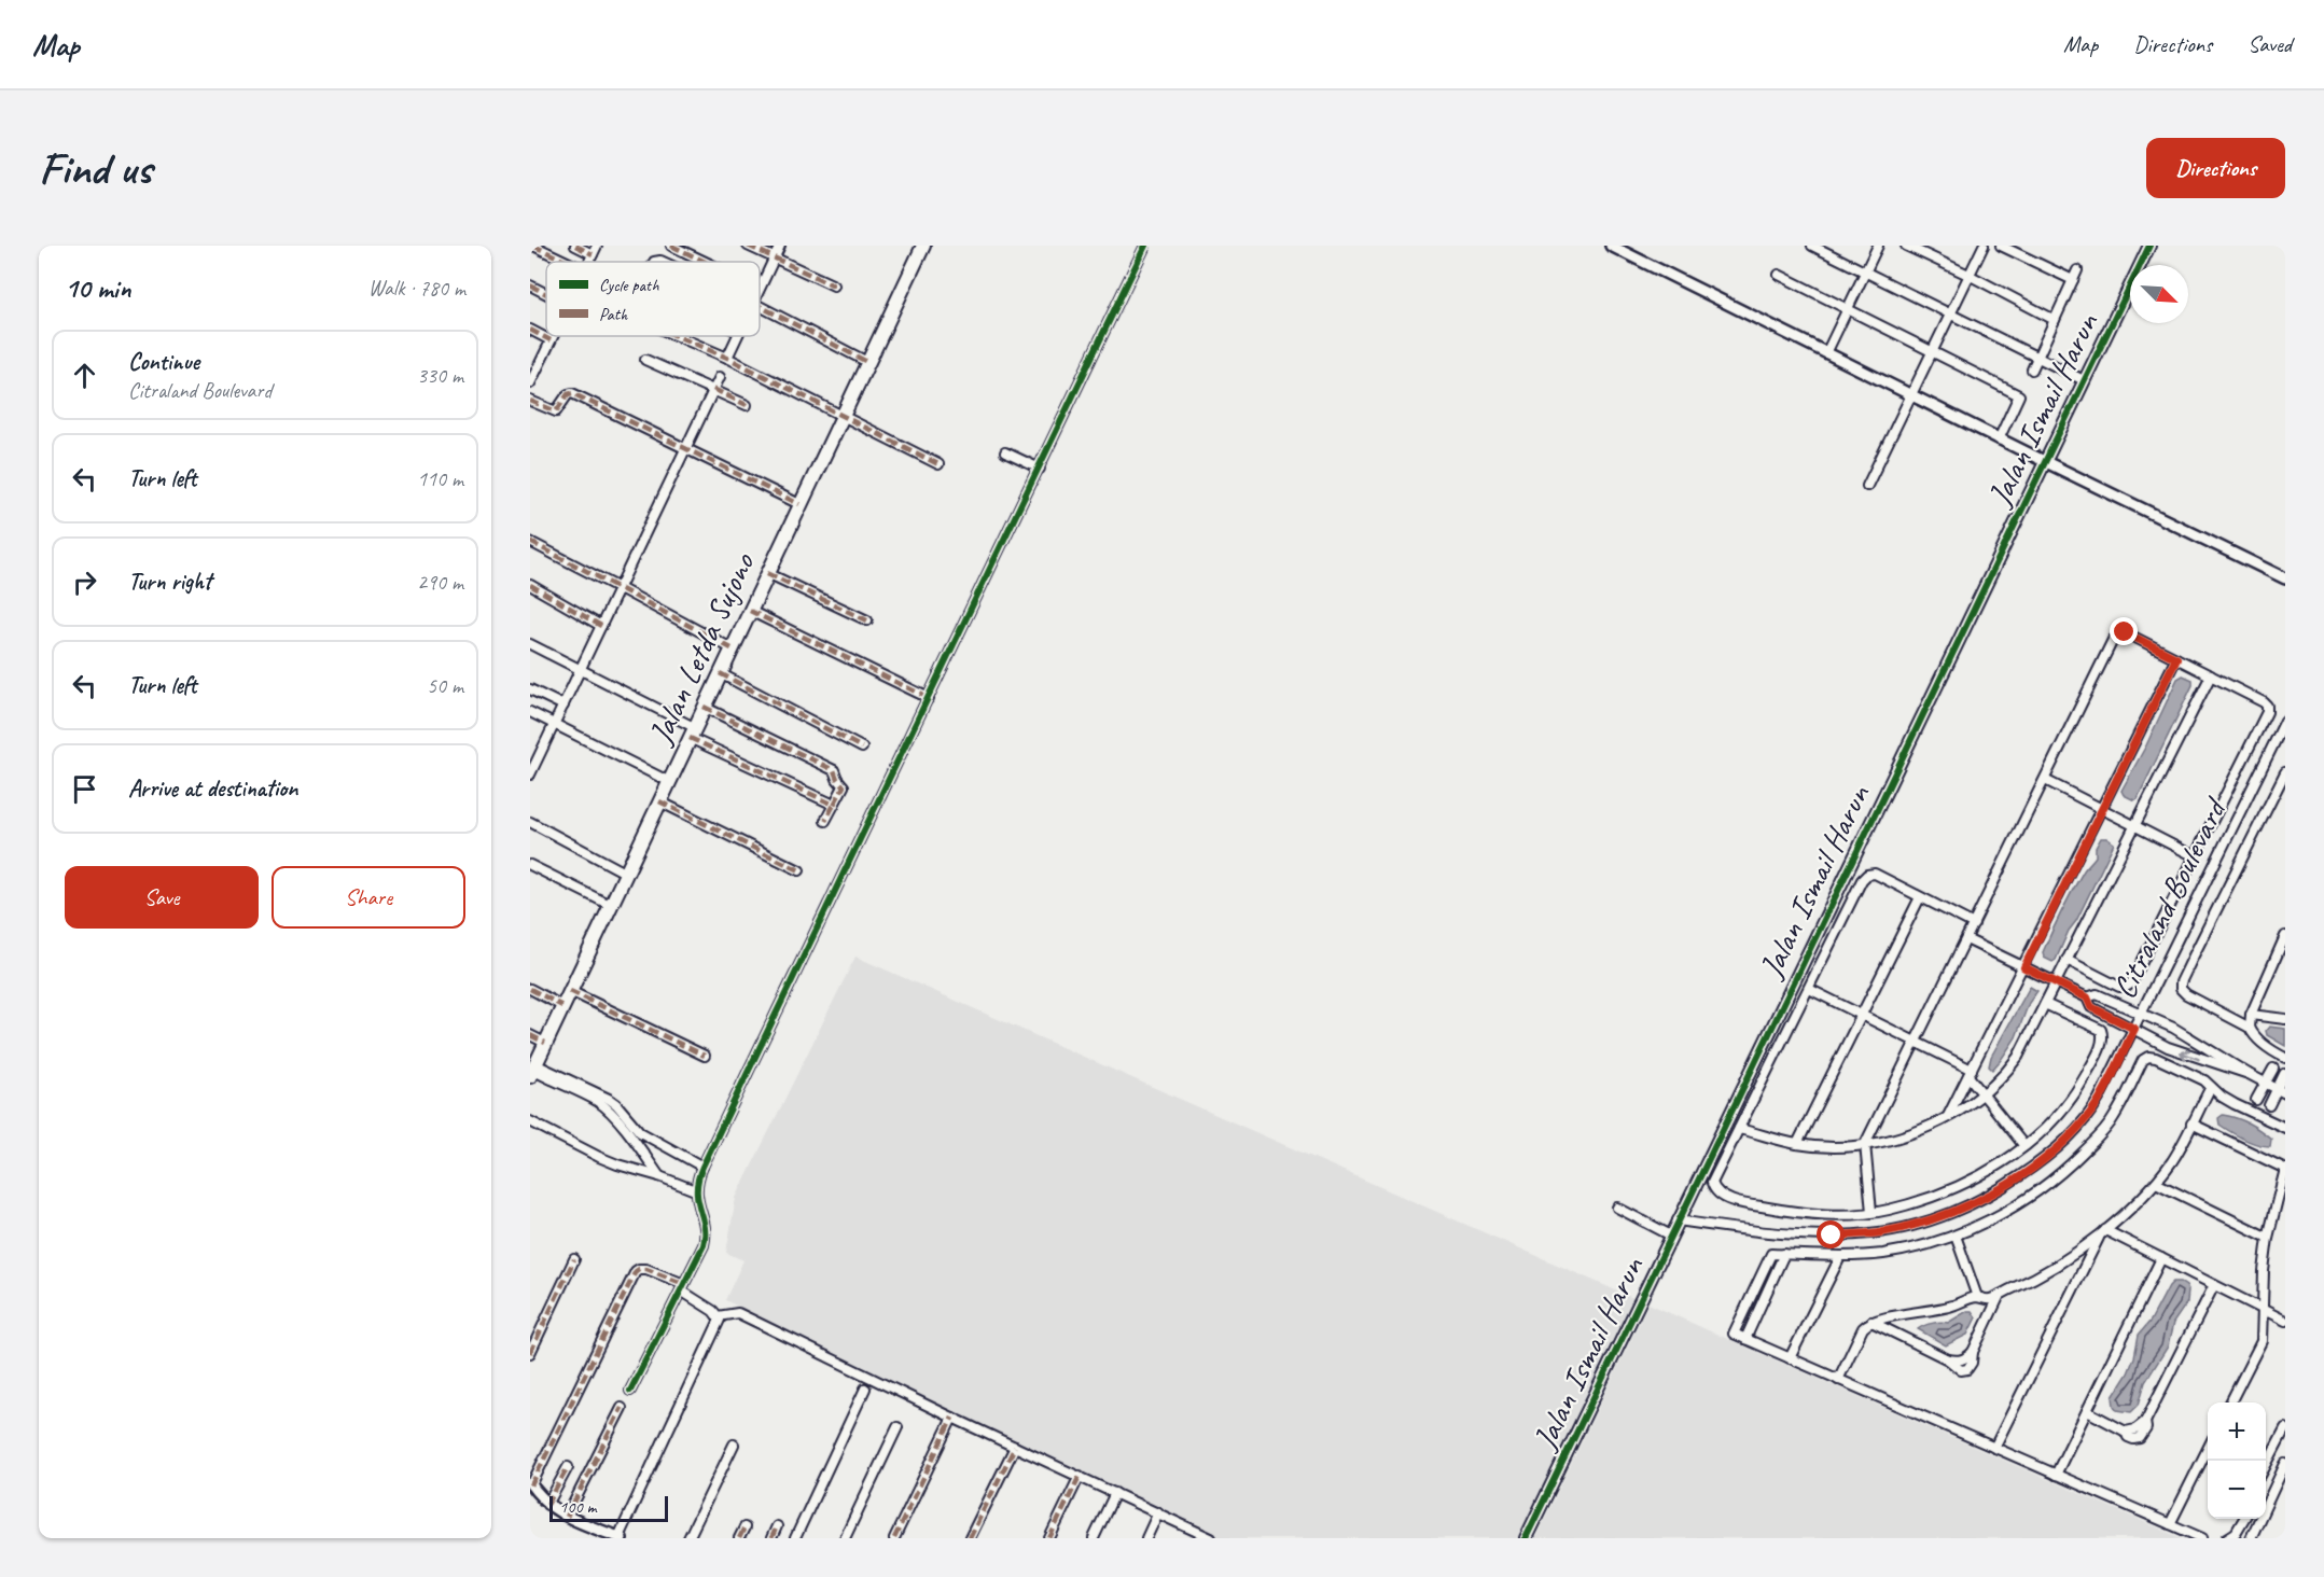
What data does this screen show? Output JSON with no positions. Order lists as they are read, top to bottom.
{
  "streets": {
    "highway": ["Jalan Letda Sujono"],
    "street": ["Jalan Ismail Harun", "Citraland Boulevard"]
  },
  "crossings": [
    ["Jalan Ismail Harun", "Citraland Boulevard"]
  ],
  "legend": ["Cycle path", "Path"],
  "scale_bar": "100 m",
  "north": "bottom right",
  "page": {
    "header": "Map",
    "nav": ["Map", "Directions", "Saved"],
    "buttons": [
      "Directions",
      ["Save", "Share"]
    ],
    "title": "Find us",
    "heading": ["10 min", "Walk · 780 m"],
    "list": [
      ["Continue", "Citraland Boulevard", "330 m"],
      ["Turn left", "110 m"],
      ["Turn right", "290 m"],
      ["Turn left", "50 m"],
      "Arrive at destination"
    ],
    "map_buttons": ["+", "−"],
    "scale": "100 m"
  }
}
